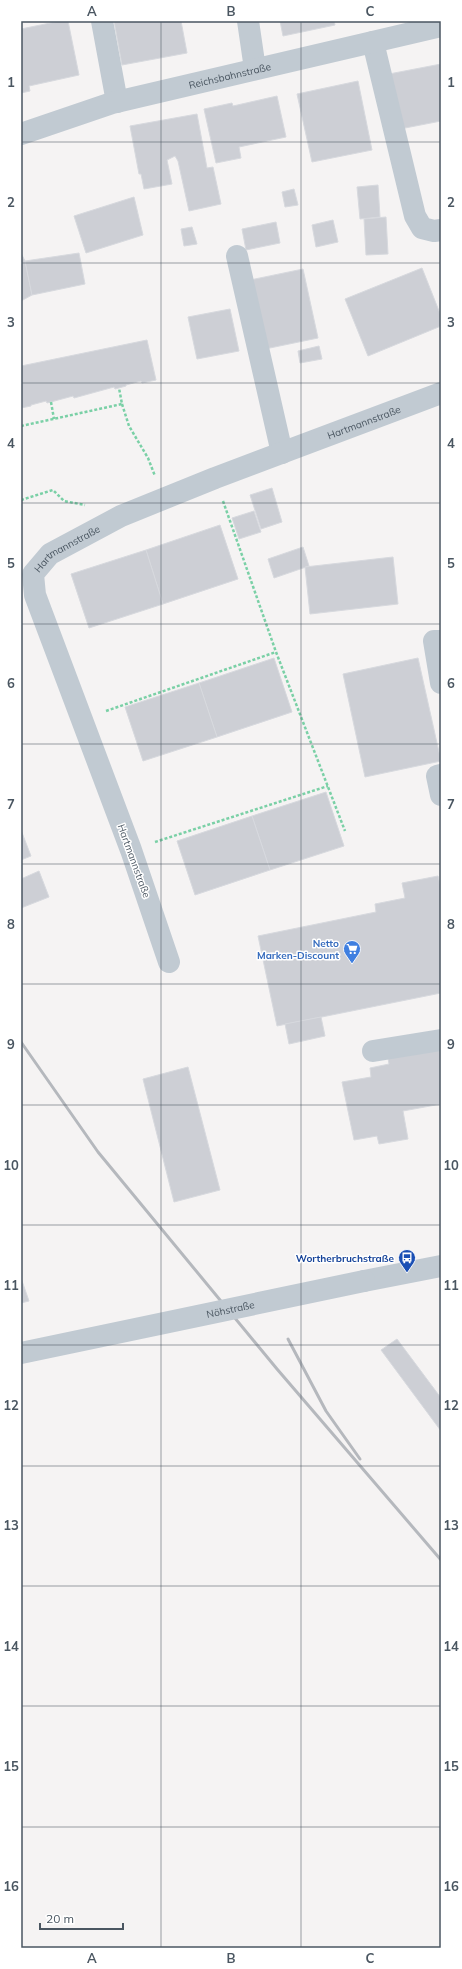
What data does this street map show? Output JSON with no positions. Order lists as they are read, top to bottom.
{
  "streets": {
    "street": ["Reichsbahnstraße", "Hartmannstraße", "Nöhstraße"]
  },
  "places": {
    "supermarket": ["Netto Marken-Discount"],
    "bus stop": ["Wortherbruchstraße"]
  },
  "scale_bar": "20 m",
  "grid": {
    "columns": ["A", "B", "C"],
    "rows": [
      "1",
      "2",
      "3",
      "4",
      "5",
      "6",
      "7",
      "8",
      "9",
      "10",
      "11",
      "12",
      "13",
      "14",
      "15",
      "16"
    ]
  }
}
